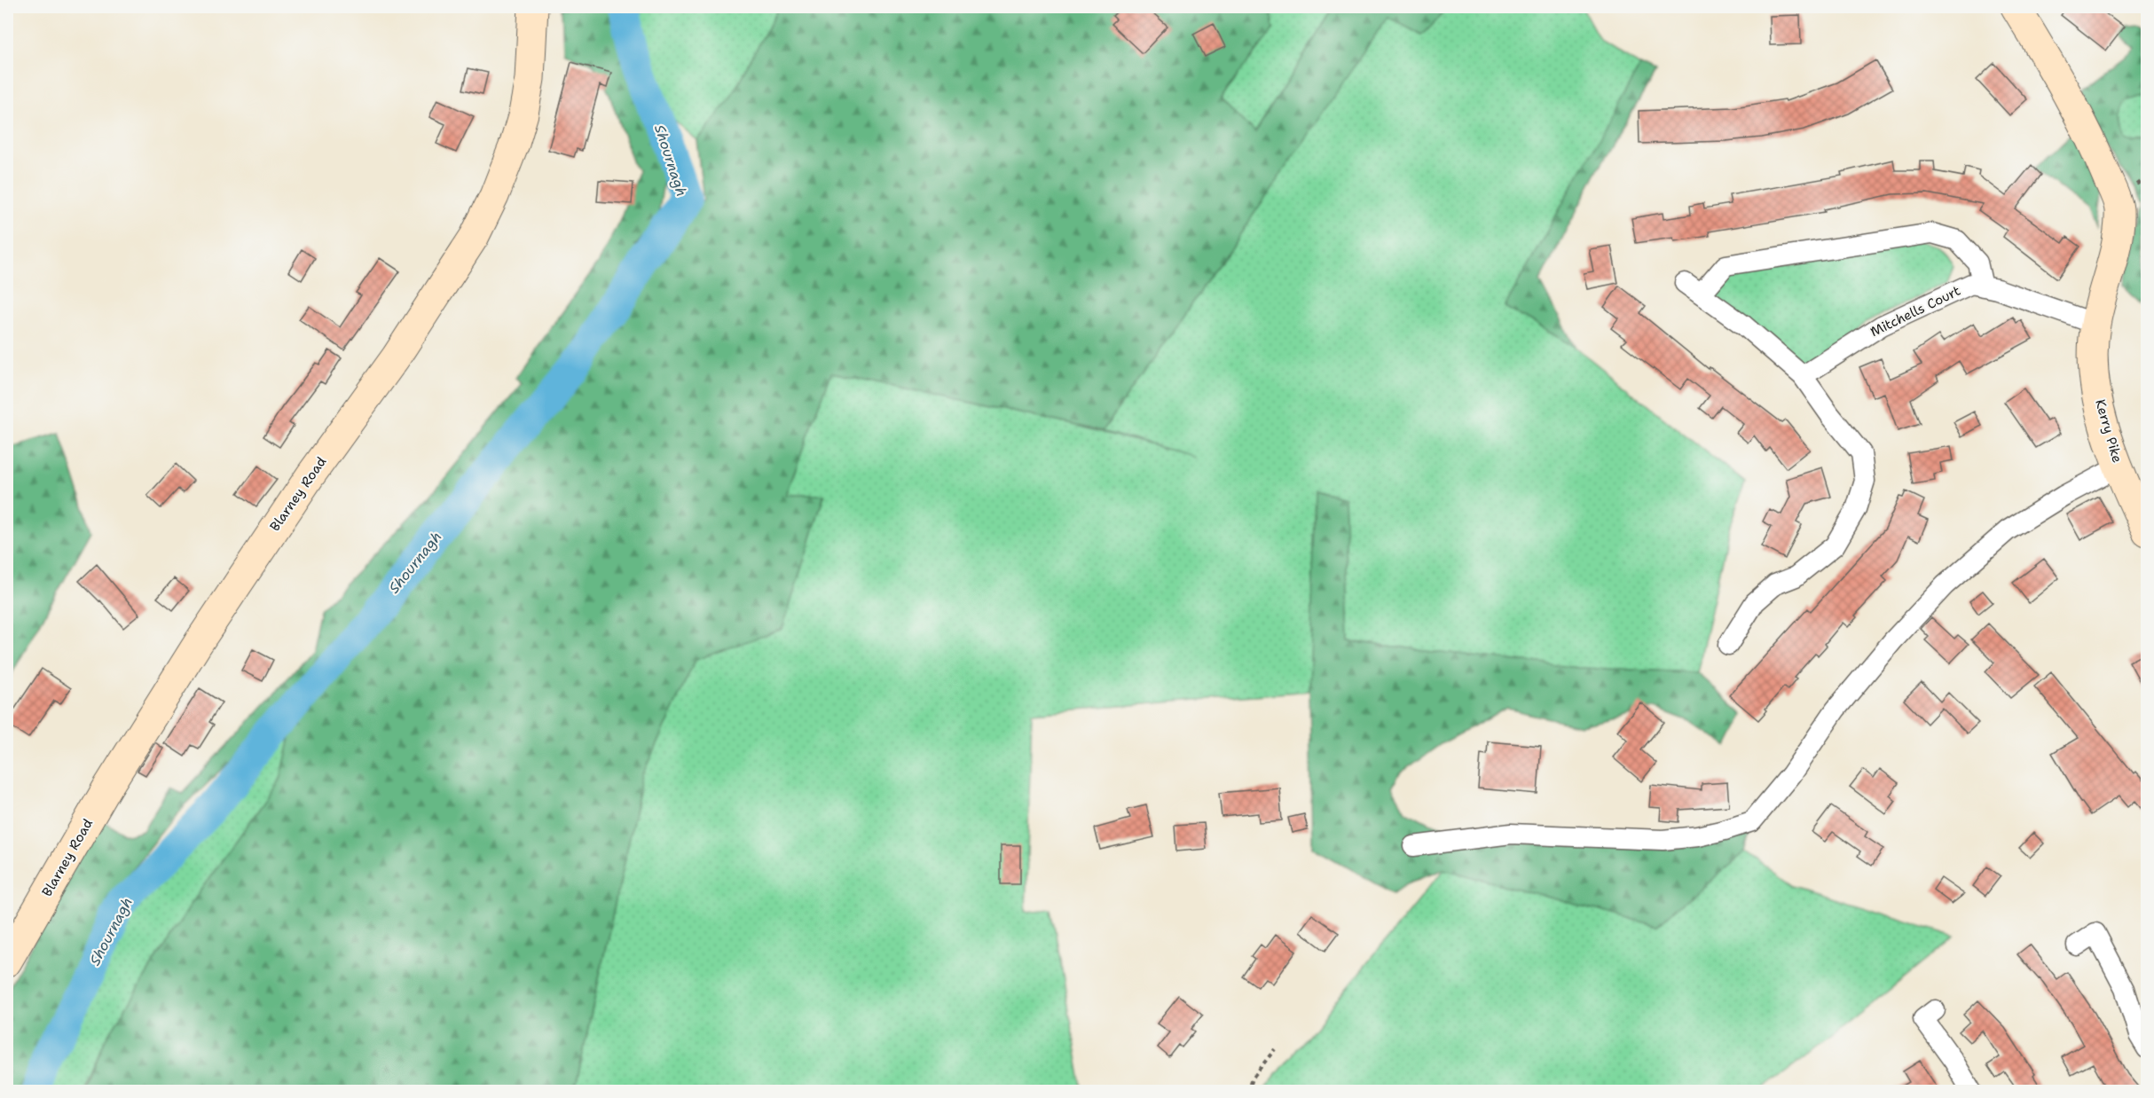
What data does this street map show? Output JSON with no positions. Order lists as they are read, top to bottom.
{
  "streets": {
    "main road": ["Kerry Pike", "Blarney Road"],
    "street": ["Mitchells Court"]
  },
  "crossings": [
    ["Mitchells Court", "Kerry Pike"]
  ],
  "water": ["Shournagh"]
}
